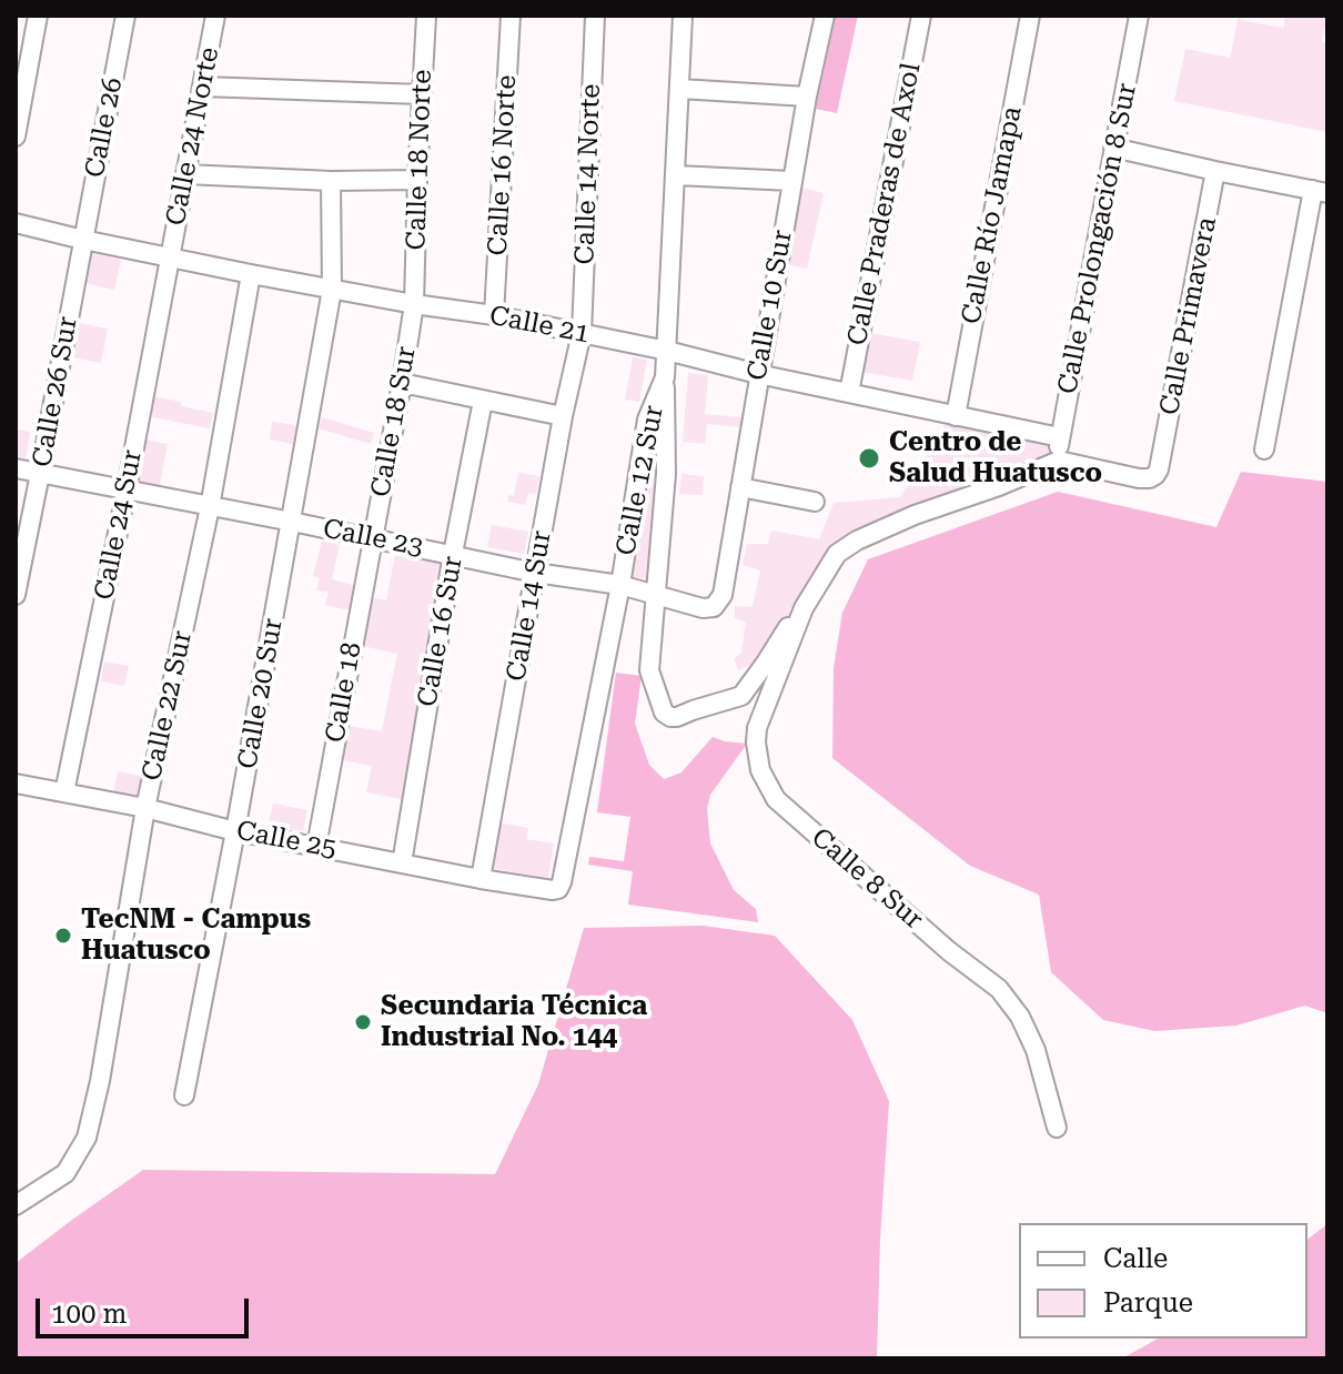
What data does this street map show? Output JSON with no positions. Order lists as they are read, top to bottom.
{
  "streets": {
    "street": [
      "Calle 26",
      "Calle 24 Norte",
      "Calle 18 Norte",
      "Calle 16 Norte",
      "Calle 14 Norte",
      "Calle Praderas de Axol",
      "Calle Río Jamapa",
      "Calle Prolongación 8 Sur",
      "Calle 10 Sur",
      "Calle Primavera",
      "Calle 21",
      "Calle 26 Sur",
      "Calle 18 Sur",
      "Calle 12 Sur",
      "Calle 24 Sur",
      "Calle 23",
      "Calle 14 Sur",
      "Calle 16 Sur",
      "Calle 18",
      "Calle 20 Sur",
      "Calle 22 Sur",
      "Calle 25",
      "Calle 8 Sur"
    ]
  },
  "crossings": [
    ["Calle 26", "Calle 21"],
    ["Calle 26", "Calle 26 Sur"],
    ["Calle 24 Norte", "Calle 21"],
    ["Calle 24 Norte", "Calle 24 Sur"],
    ["Calle 18 Norte", "Calle 21"],
    ["Calle 18 Norte", "Calle 18 Sur"],
    ["Calle 16 Norte", "Calle 21"],
    ["Calle 14 Norte", "Calle 21"],
    ["Calle 14 Norte", "Calle 14 Sur"],
    ["Calle Praderas de Axol", "Calle 21"],
    ["Calle Río Jamapa", "Calle 21"],
    ["Calle Prolongación 8 Sur", "Calle Primavera"],
    ["Calle Prolongación 8 Sur", "Calle 21"],
    ["Calle Prolongación 8 Sur", "Calle 8 Sur"],
    ["Calle 10 Sur", "Calle 21"],
    ["Calle 10 Sur", "Calle 23"],
    ["Calle Primavera", "Calle 8 Sur"],
    ["Calle 21", "Calle 26 Sur"],
    ["Calle 21", "Calle 18 Sur"],
    ["Calle 21", "Calle 12 Sur"],
    ["Calle 21", "Calle 24 Sur"],
    ["Calle 21", "Calle 14 Sur"],
    ["Calle 21", "Calle 20 Sur"],
    ["Calle 21", "Calle 22 Sur"],
    ["Calle 26 Sur", "Calle 23"],
    ["Calle 18 Sur", "Calle 23"],
    ["Calle 18 Sur", "Calle 18"],
    ["Calle 12 Sur", "Calle 23"],
    ["Calle 12 Sur", "Calle 25"],
    ["Calle 12 Sur", "Calle 8 Sur"],
    ["Calle 24 Sur", "Calle 23"],
    ["Calle 24 Sur", "Calle 25"],
    ["Calle 23", "Calle 14 Sur"],
    ["Calle 23", "Calle 16 Sur"],
    ["Calle 23", "Calle 18"],
    ["Calle 23", "Calle 20 Sur"],
    ["Calle 23", "Calle 22 Sur"],
    ["Calle 23", "Calle 8 Sur"],
    ["Calle 14 Sur", "Calle 25"],
    ["Calle 16 Sur", "Calle 25"],
    ["Calle 18", "Calle 25"],
    ["Calle 20 Sur", "Calle 25"],
    ["Calle 22 Sur", "Calle 25"]
  ],
  "places": ["Centro de Salud Huatusco", "TecNM - Campus Huatusco", "Secundaria Técnica Industrial No. 144"],
  "legend": ["Calle", "Parque"],
  "scale_bar": "100 m"
}
